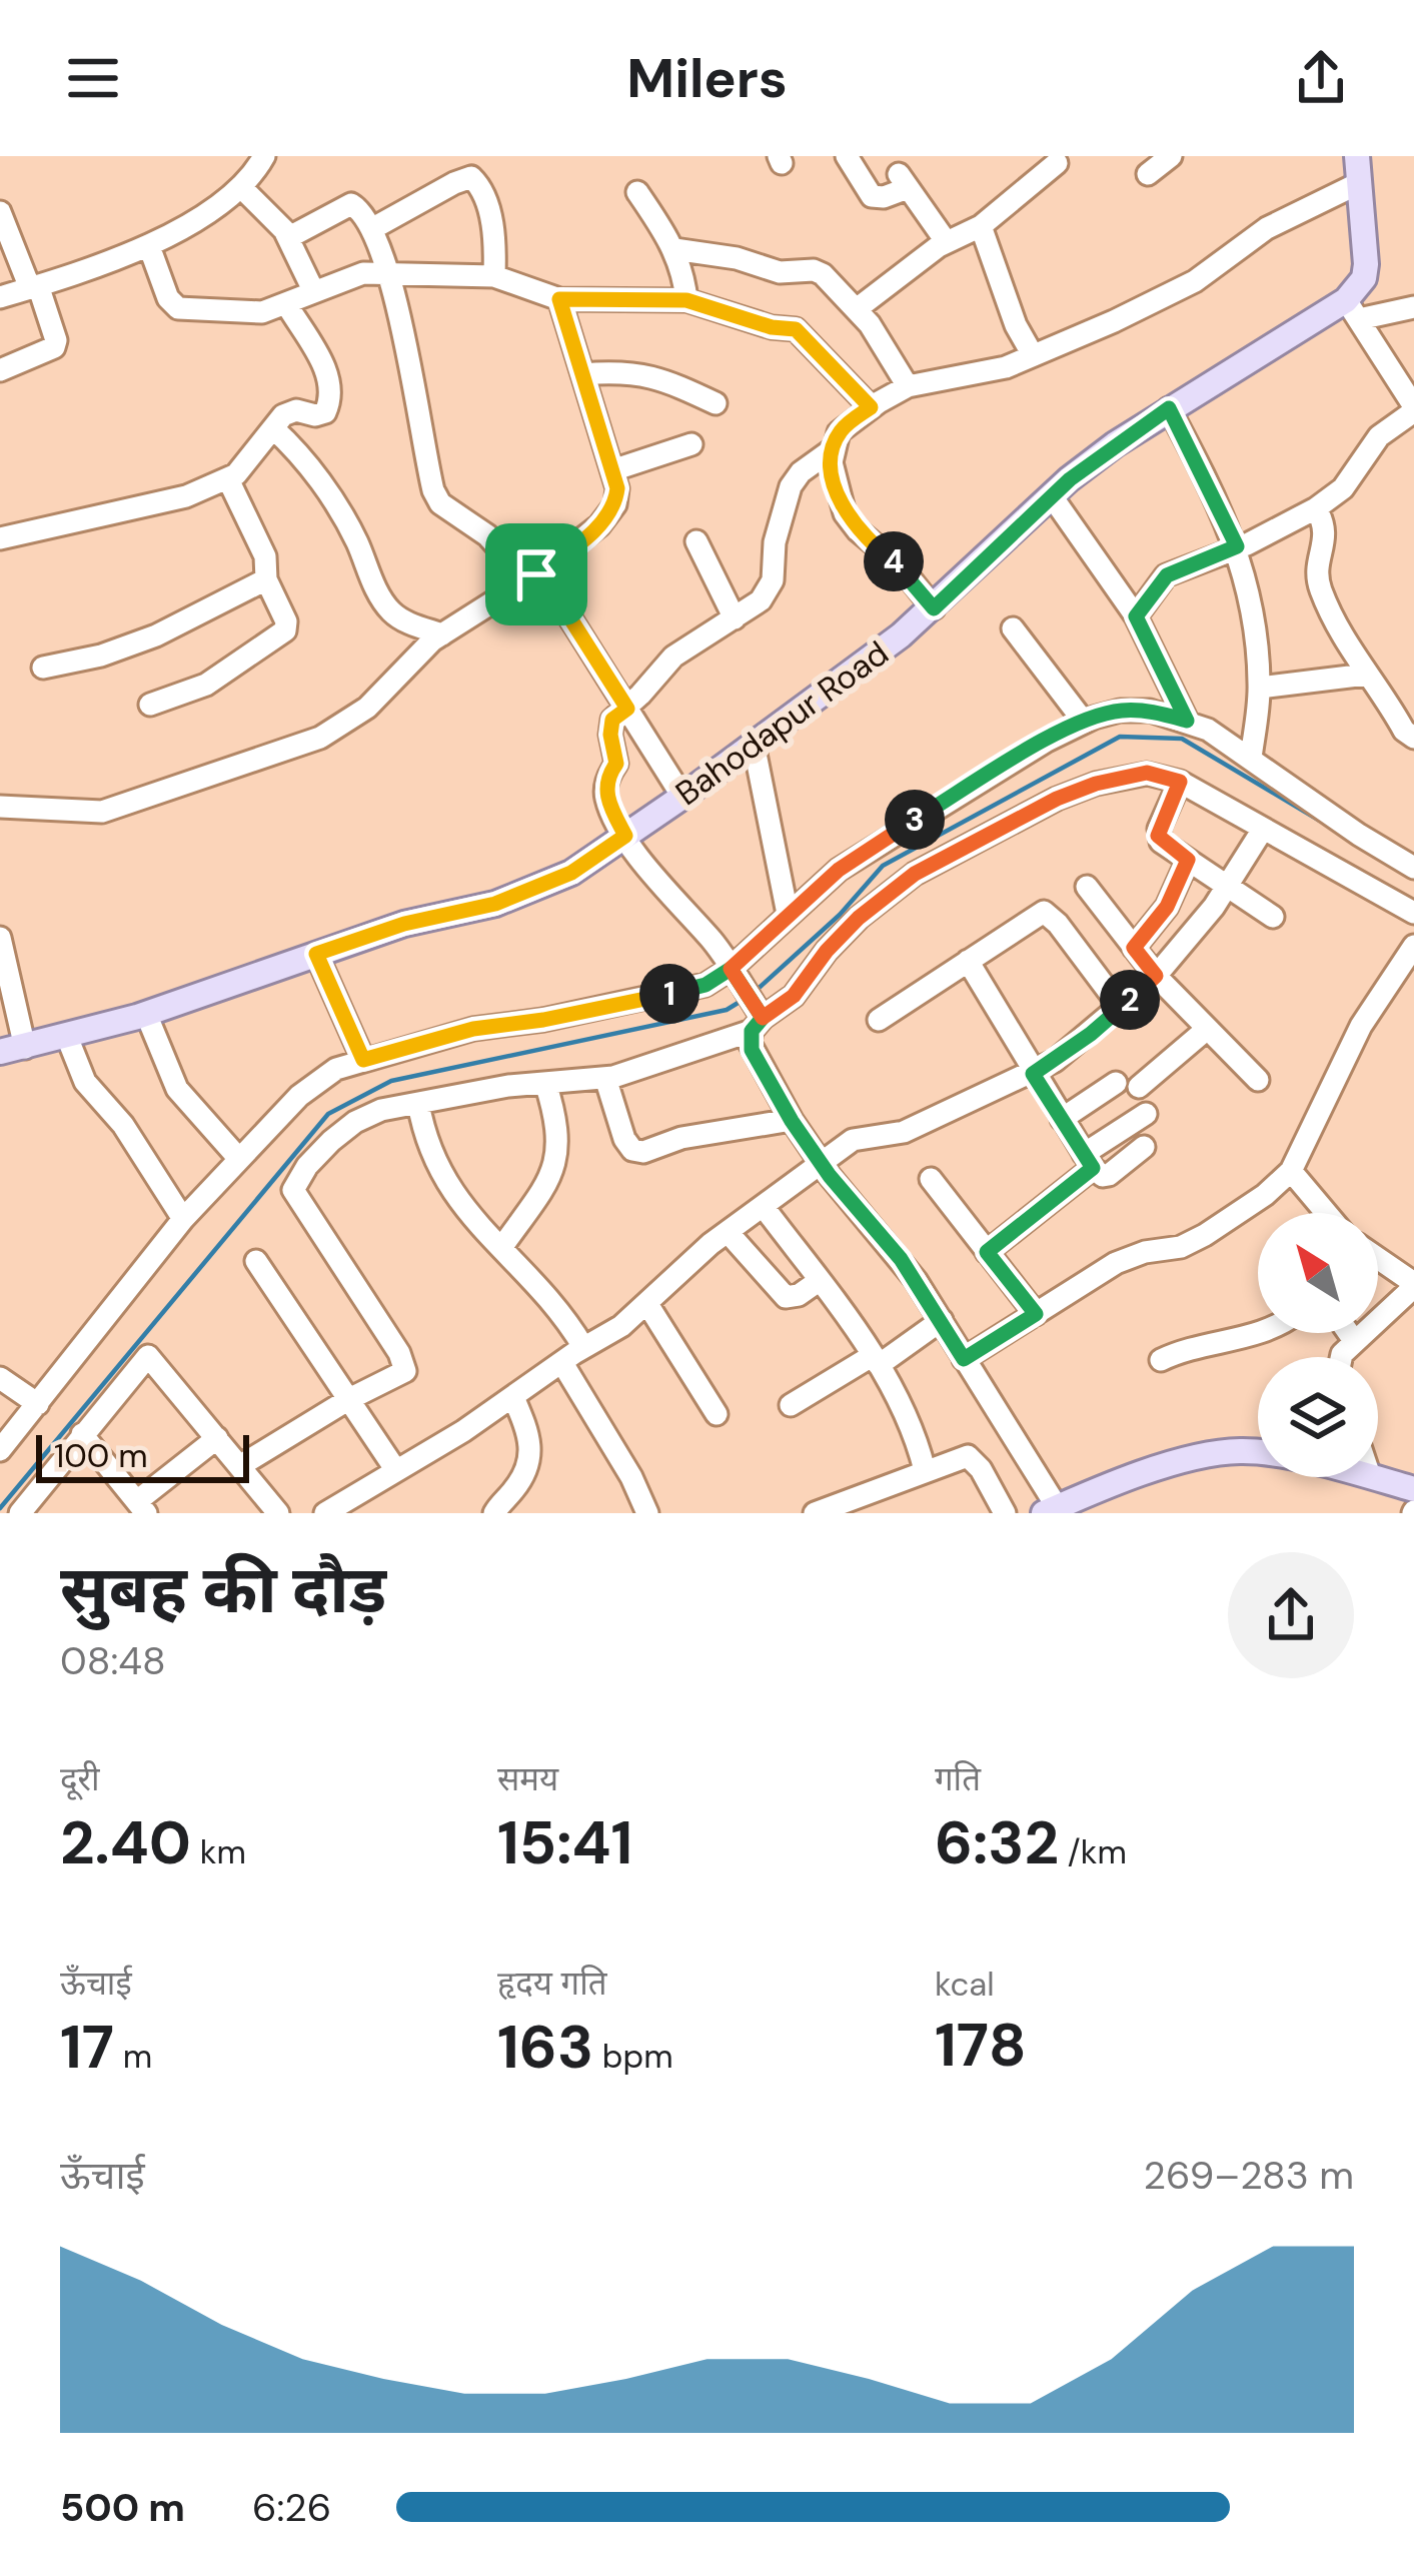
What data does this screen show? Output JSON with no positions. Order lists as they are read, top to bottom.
{
  "streets": {
    "main road": ["Bahodapur Road"]
  },
  "scale_bar": "100 m",
  "north": "top left",
  "page": {
    "header": "Milers",
    "pins": [
      "4",
      "3",
      "1",
      "2"
    ],
    "scale": "100 m",
    "heading": ["सुबह की दौड़", "08:48"],
    "stats": [
      ["दूरी", "2.40 km"],
      ["समय", "15:41"],
      ["गति", "6:32 /km"],
      ["ऊँचाई", "17 m"],
      ["हृदय गति", "163 bpm"],
      ["kcal", "178"]
    ],
    "chart": ["ऊँचाई", "269–283 m"],
    "list": [
      {
        "name": "500 m",
        "note": "6:26"
      }
    ]
  }
}
